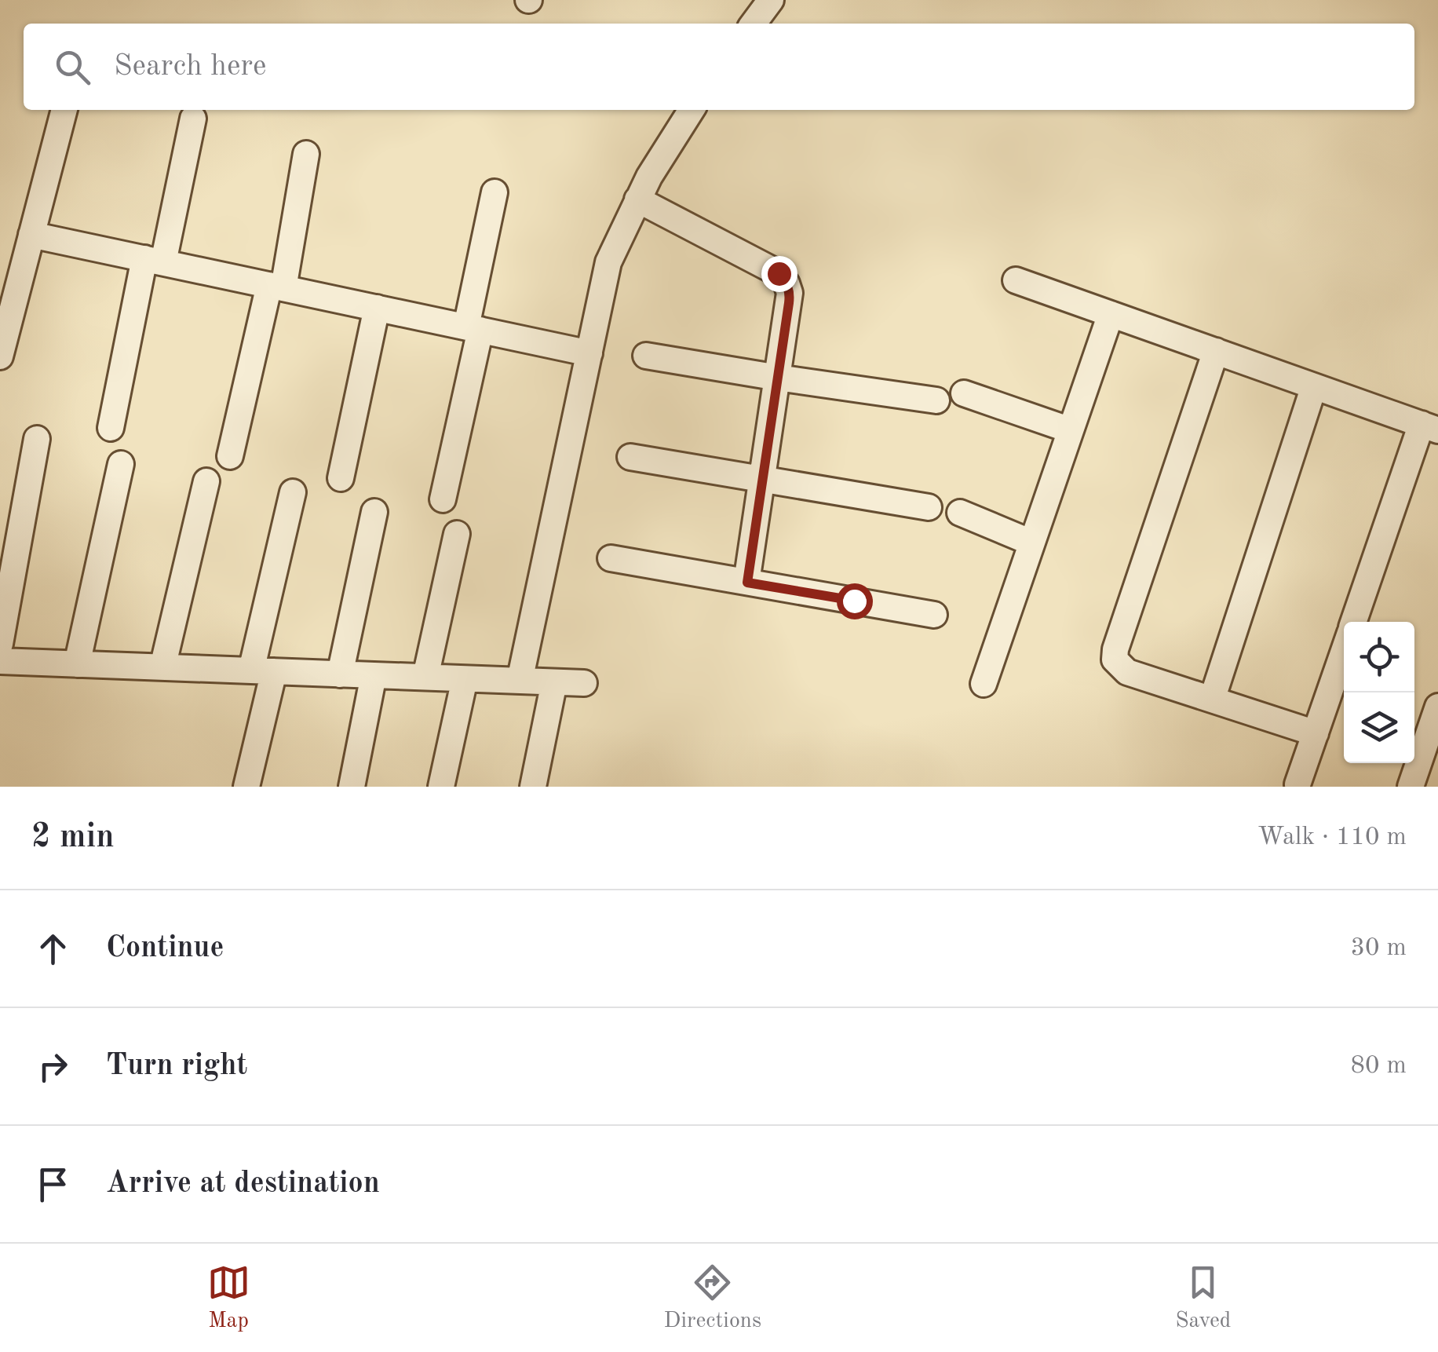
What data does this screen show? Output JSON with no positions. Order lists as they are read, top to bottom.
{
  "page": {
    "search": "Search here",
    "heading": ["2 min", "Walk · 110 m"],
    "list": [
      ["Continue", "30 m"],
      ["Turn right", "80 m"],
      "Arrive at destination"
    ],
    "nav": ["Map", "Directions", "Saved"]
  }
}
